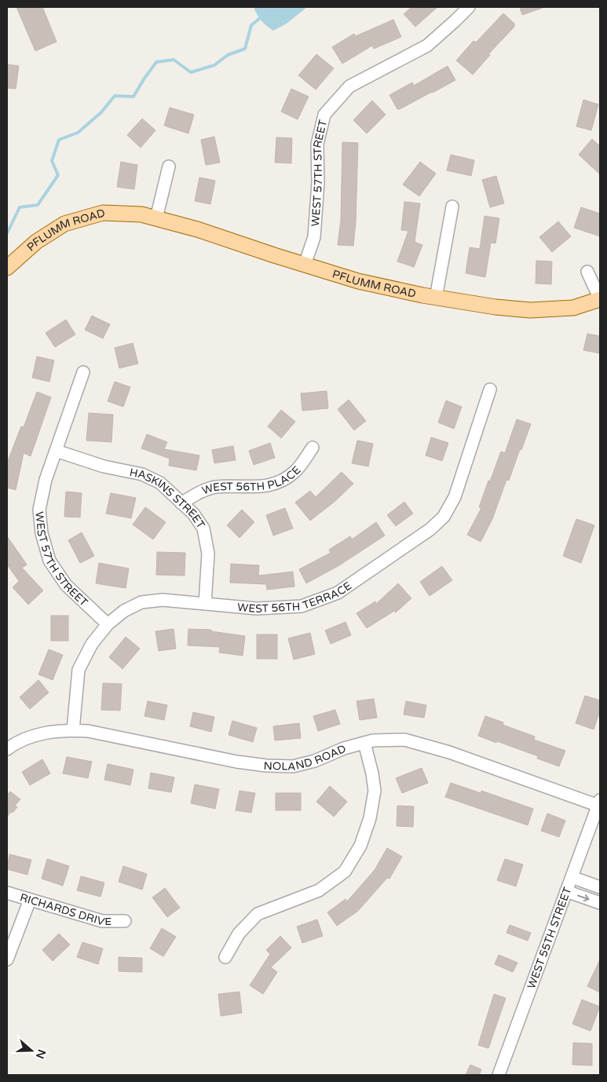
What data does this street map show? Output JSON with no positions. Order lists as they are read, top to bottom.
{
  "streets": {
    "main road": ["PFLUMM ROAD"],
    "street": [
      "WEST 57TH STREET",
      "WEST 56TH PLACE",
      "HASKINS STREET",
      "WEST 56TH TERRACE",
      "NOLAND ROAD",
      "RICHARDS DRIVE",
      "WEST 55TH STREET"
    ]
  },
  "crossings": [
    ["WEST 57TH STREET", "PFLUMM ROAD"],
    ["WEST 57TH STREET", "HASKINS STREET"],
    ["WEST 57TH STREET", "WEST 56TH TERRACE"],
    ["WEST 56TH PLACE", "HASKINS STREET"],
    ["HASKINS STREET", "WEST 56TH TERRACE"],
    ["WEST 56TH TERRACE", "NOLAND ROAD"],
    ["NOLAND ROAD", "WEST 55TH STREET"]
  ],
  "north": "right"
}
